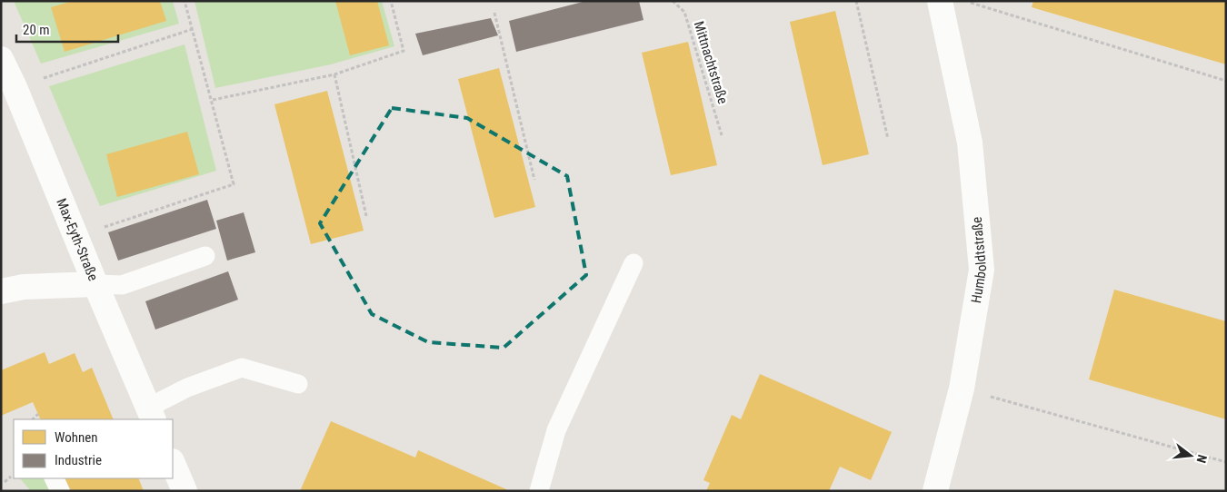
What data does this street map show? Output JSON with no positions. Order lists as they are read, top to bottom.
{
  "streets": {
    "street": ["Max-Eyth-Straße", "Humboldtstraße"],
    "path": ["Mittnachtstraße"]
  },
  "legend": ["Wohnen", "Industrie"],
  "scale_bar": "20 m",
  "north": "right"
}
